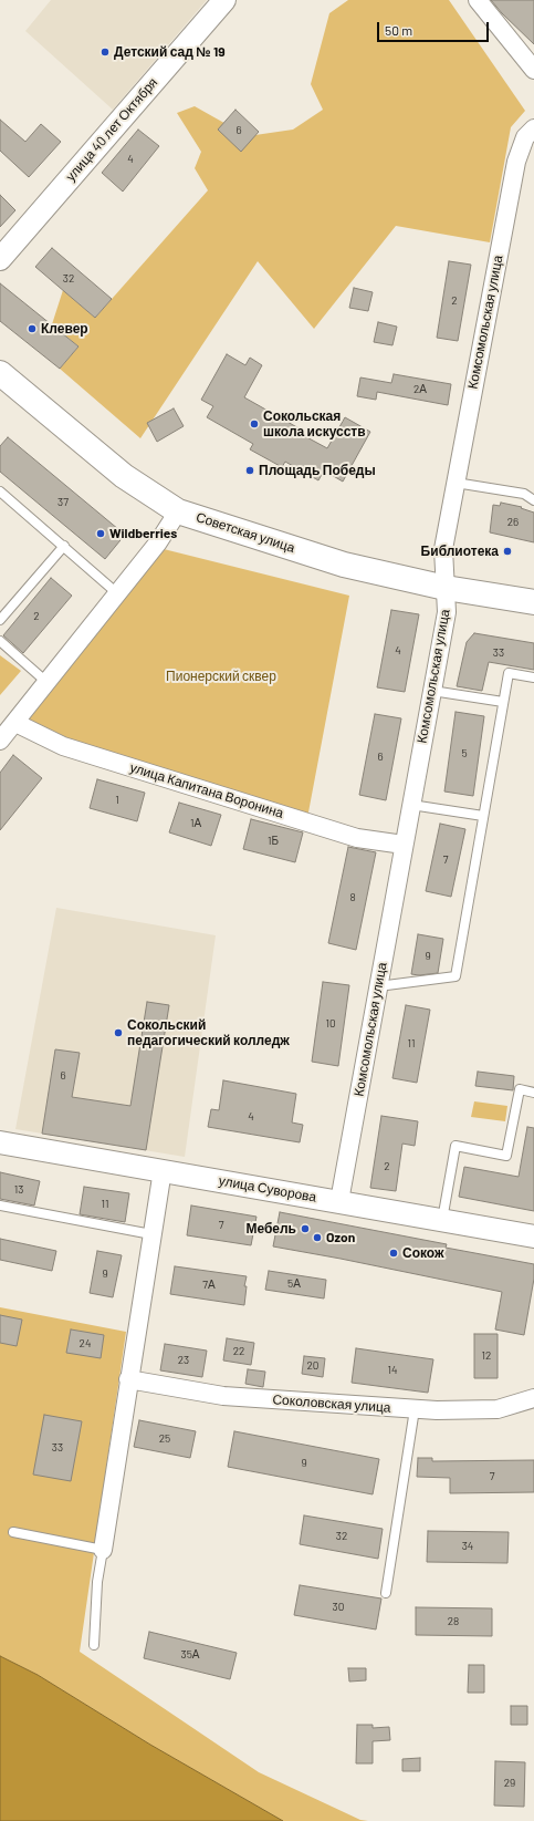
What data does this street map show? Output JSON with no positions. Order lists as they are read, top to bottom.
{
  "streets": {
    "main road": ["Советская улица"],
    "street": [
      "улица 40 лет Октября",
      "Комсомольская улица",
      "улица Капитана Воронина",
      "улица Суворова",
      "Соколовская улица"
    ]
  },
  "crossings": [
    ["Комсомольская улица", "Советская улица"],
    ["Комсомольская улица", "улица Капитана Воронина"],
    ["Комсомольская улица", "улица Суворова"]
  ],
  "parks": ["Пионерский сквер"],
  "places": [
    "Детский сад № 19",
    "Клевер",
    "Сокольская школа искусств",
    "Площадь Победы",
    "Wildberries",
    "Библиотека",
    "Сокольский педагогический колледж",
    "Мебель",
    "Ozon",
    "Сокож"
  ],
  "house_numbers": [
    "6",
    "4",
    "32",
    "2",
    "2А",
    "37",
    "26",
    "2",
    "4",
    "33",
    "5",
    "6",
    "1",
    "1А",
    "1Б",
    "7",
    "8",
    "9",
    "10",
    "11",
    "6",
    "4",
    "2",
    "13",
    "11",
    "7",
    "9",
    "5А",
    "7А",
    "24",
    "22",
    "12",
    "23",
    "20",
    "14",
    "25",
    "33",
    "9",
    "7",
    "32",
    "34",
    "30",
    "28",
    "35А",
    "29"
  ],
  "scale_bar": "50 m"
}
